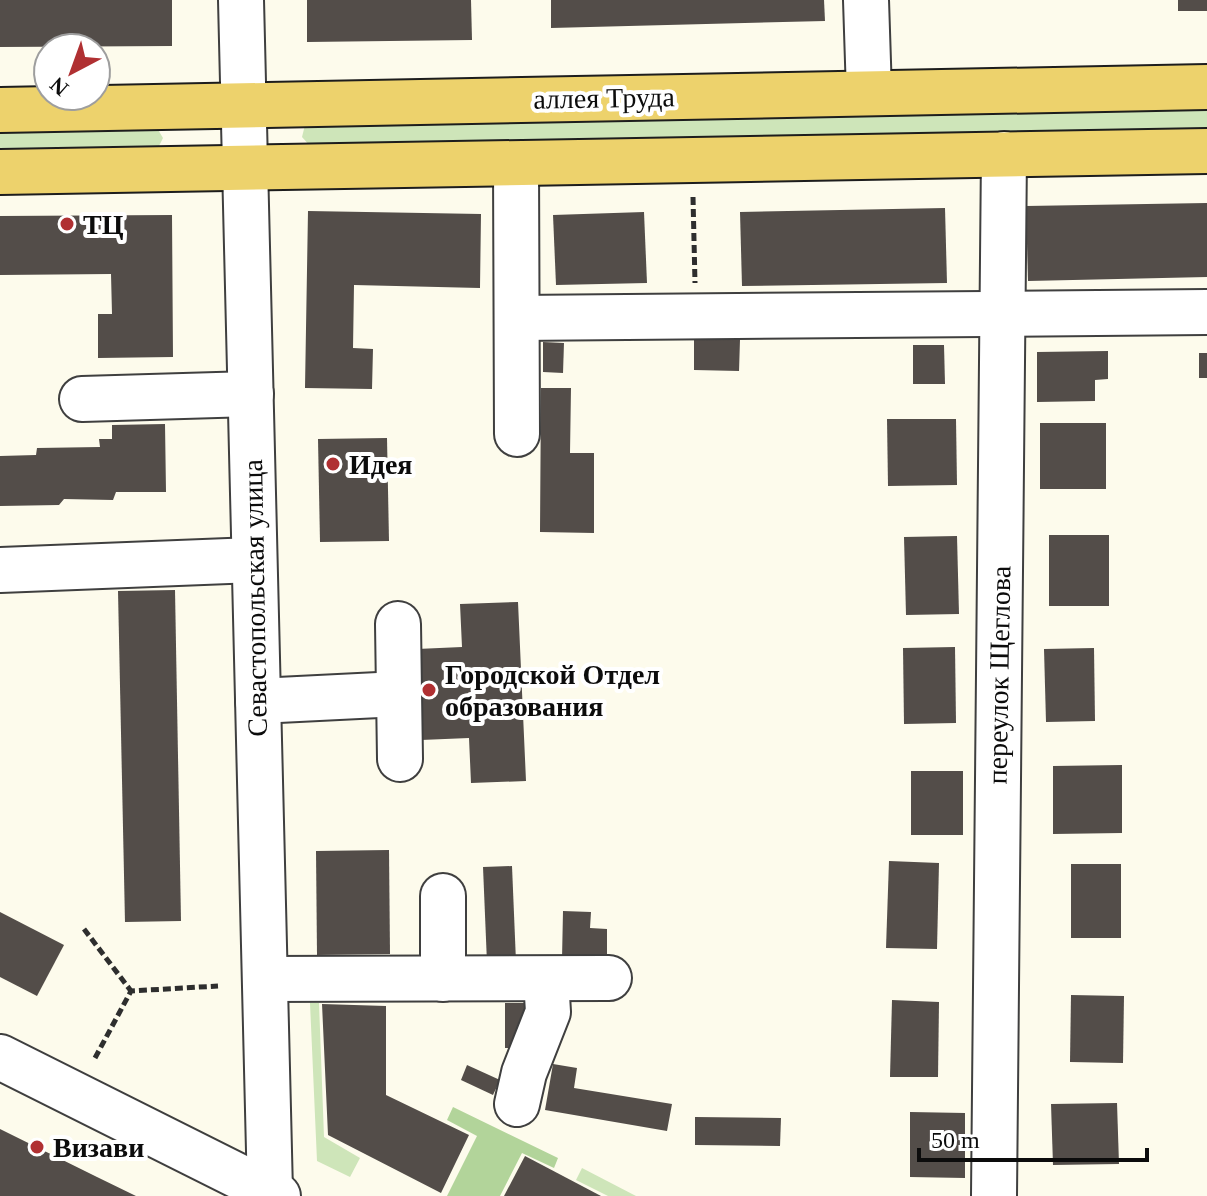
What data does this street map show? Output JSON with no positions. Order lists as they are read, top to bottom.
{
  "streets": {
    "main road": ["аллея Труда"],
    "street": ["Севастопольская улица", "переулок Щеглова"]
  },
  "crossings": [
    ["аллея Труда", "Севастопольская улица"]
  ],
  "places": [
    "ТЦ",
    "Идея",
    "Городской Отдел образования",
    "Визави"
  ],
  "scale_bar": "50 m",
  "north": "bottom left"
}
